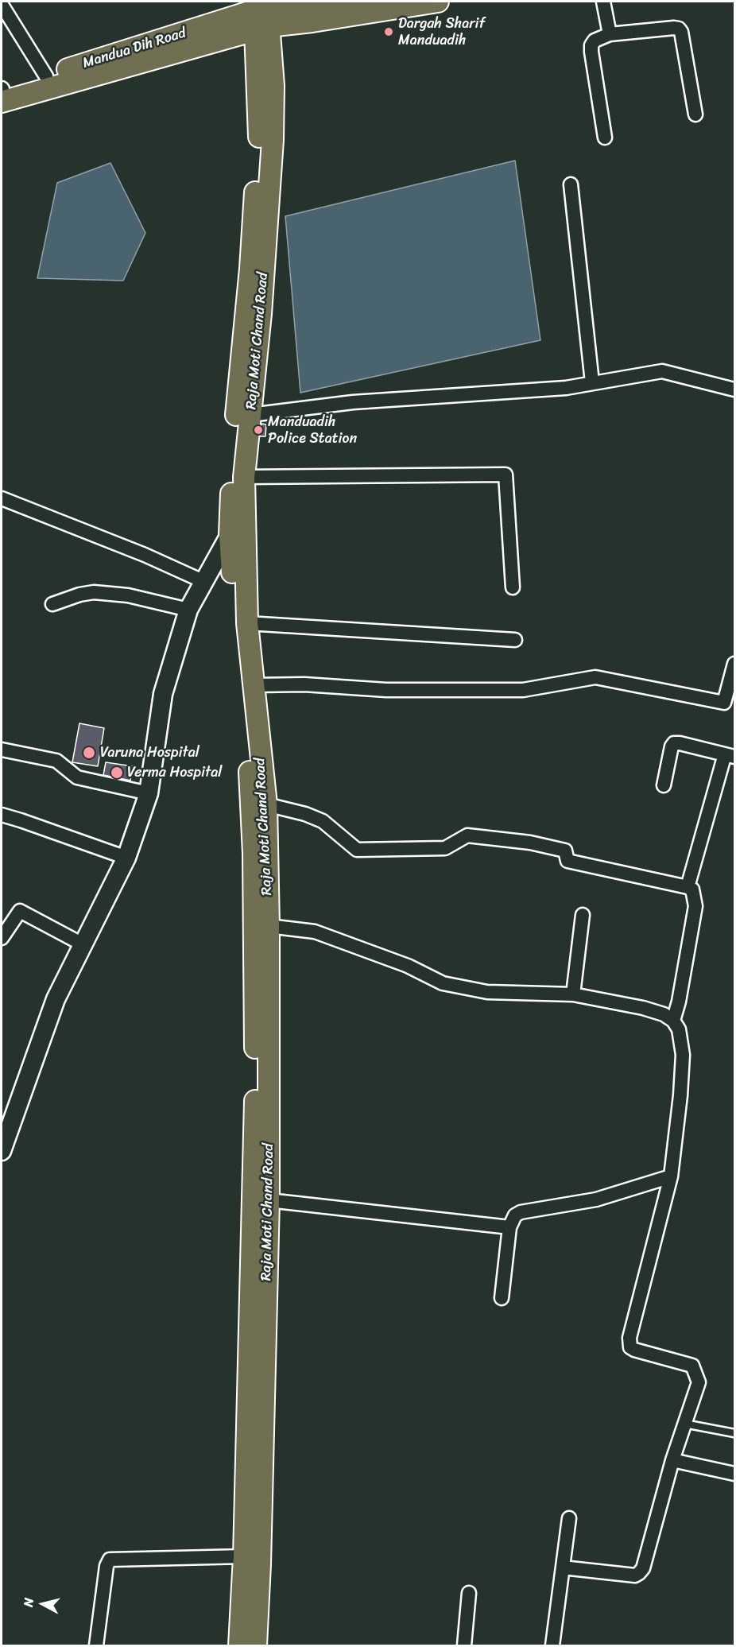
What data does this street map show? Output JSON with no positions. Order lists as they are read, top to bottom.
{
  "streets": {
    "main road": ["Mandua Dih Road", "Raja Moti Chand Road"]
  },
  "crossings": [
    ["Mandua Dih Road", "Raja Moti Chand Road"]
  ],
  "places": [
    "Dargah Sharif Manduadih",
    "Manduadih Police Station",
    "Varuna Hospital",
    "Verma Hospital"
  ],
  "north": "left"
}
